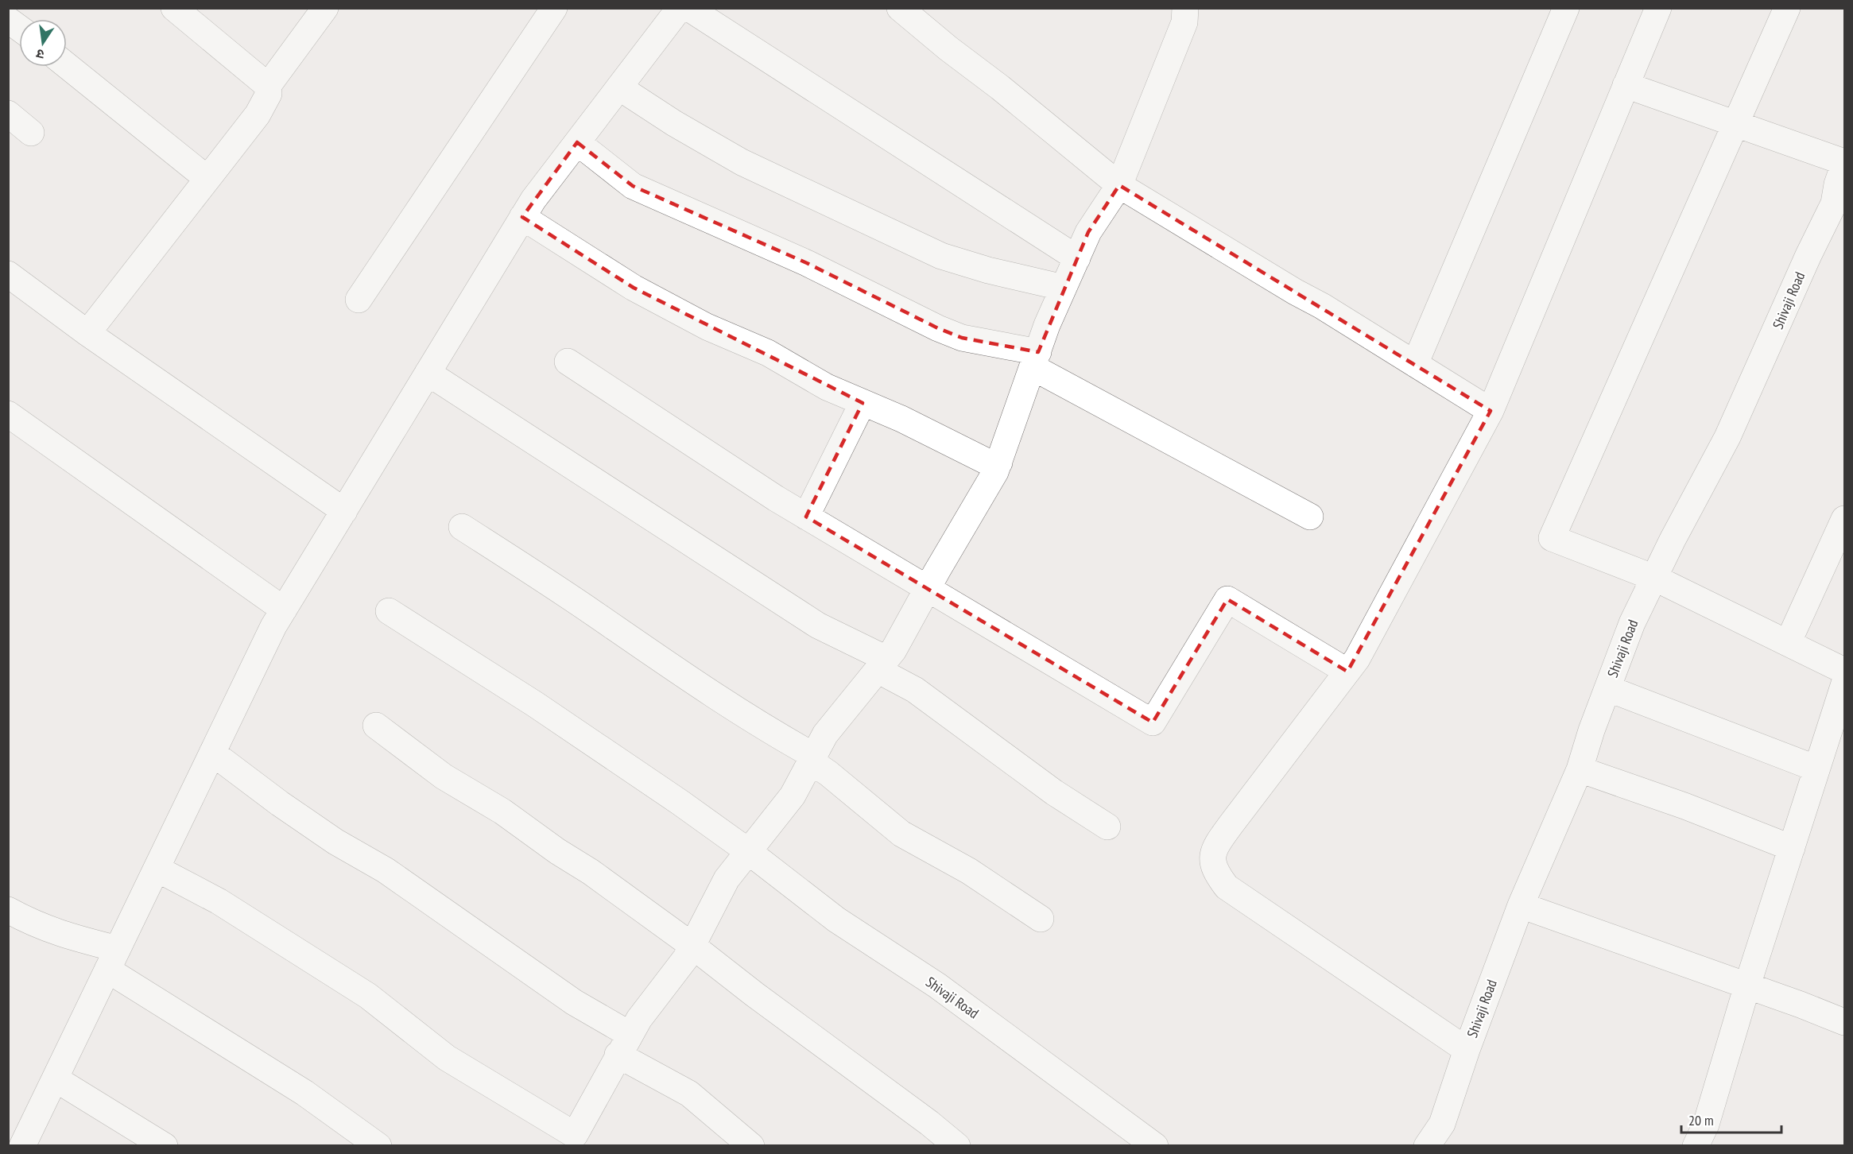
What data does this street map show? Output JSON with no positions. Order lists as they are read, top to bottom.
{
  "streets": {
    "street": ["Shivaji Road"]
  },
  "scale_bar": "20 m",
  "north": "bottom"
}
